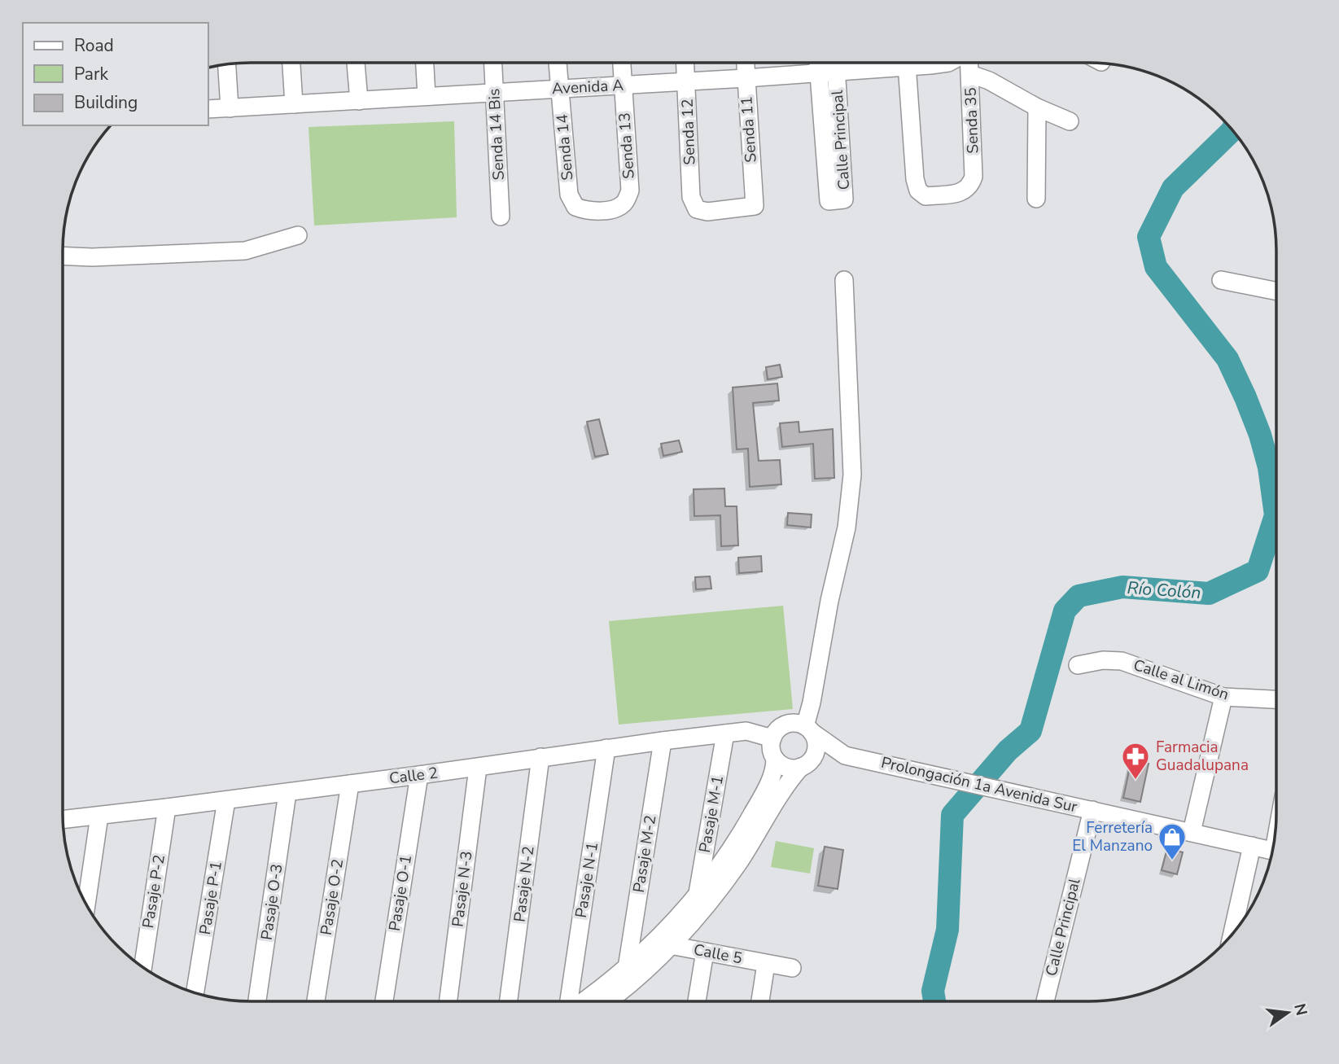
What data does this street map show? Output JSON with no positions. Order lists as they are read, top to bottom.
{
  "streets": {
    "street": [
      "Avenida A",
      "Senda 35",
      "Senda 11",
      "Senda 12",
      "Senda 14 Bis",
      "Calle Principal",
      "Senda 13",
      "Senda 14",
      "Calle al Limón",
      "Calle 2",
      "Prolongación 1a Avenida Sur",
      "Pasaje M-1",
      "Pasaje M-2",
      "Pasaje N-1",
      "Pasaje N-2",
      "Pasaje N-3",
      "Pasaje P-2",
      "Pasaje O-1",
      "Pasaje O-2",
      "Pasaje P-1",
      "Pasaje O-3",
      "Calle 5"
    ]
  },
  "crossings": [
    ["Avenida A", "Senda 11"],
    ["Avenida A", "Senda 12"],
    ["Avenida A", "Senda 14 Bis"],
    ["Avenida A", "Calle Principal"],
    ["Avenida A", "Senda 13"],
    ["Avenida A", "Senda 14"],
    ["Senda 11", "Senda 12"],
    ["Calle Principal", "Prolongación 1a Avenida Sur"],
    ["Senda 13", "Senda 14"],
    ["Calle 2", "Prolongación 1a Avenida Sur"],
    ["Calle 2", "Pasaje M-1"],
    ["Calle 2", "Pasaje M-2"],
    ["Calle 2", "Pasaje N-1"],
    ["Calle 2", "Pasaje N-2"],
    ["Calle 2", "Pasaje N-3"],
    ["Calle 2", "Pasaje P-2"],
    ["Calle 2", "Pasaje O-1"],
    ["Calle 2", "Pasaje O-2"],
    ["Calle 2", "Pasaje P-1"],
    ["Calle 2", "Pasaje O-3"]
  ],
  "water": ["Río Colón"],
  "places": {
    "pharmacy": ["Farmacia Guadalupana"],
    "shop": ["Ferretería El Manzano"]
  },
  "legend": ["Road", "Park", "Building"],
  "north": "right"
}
